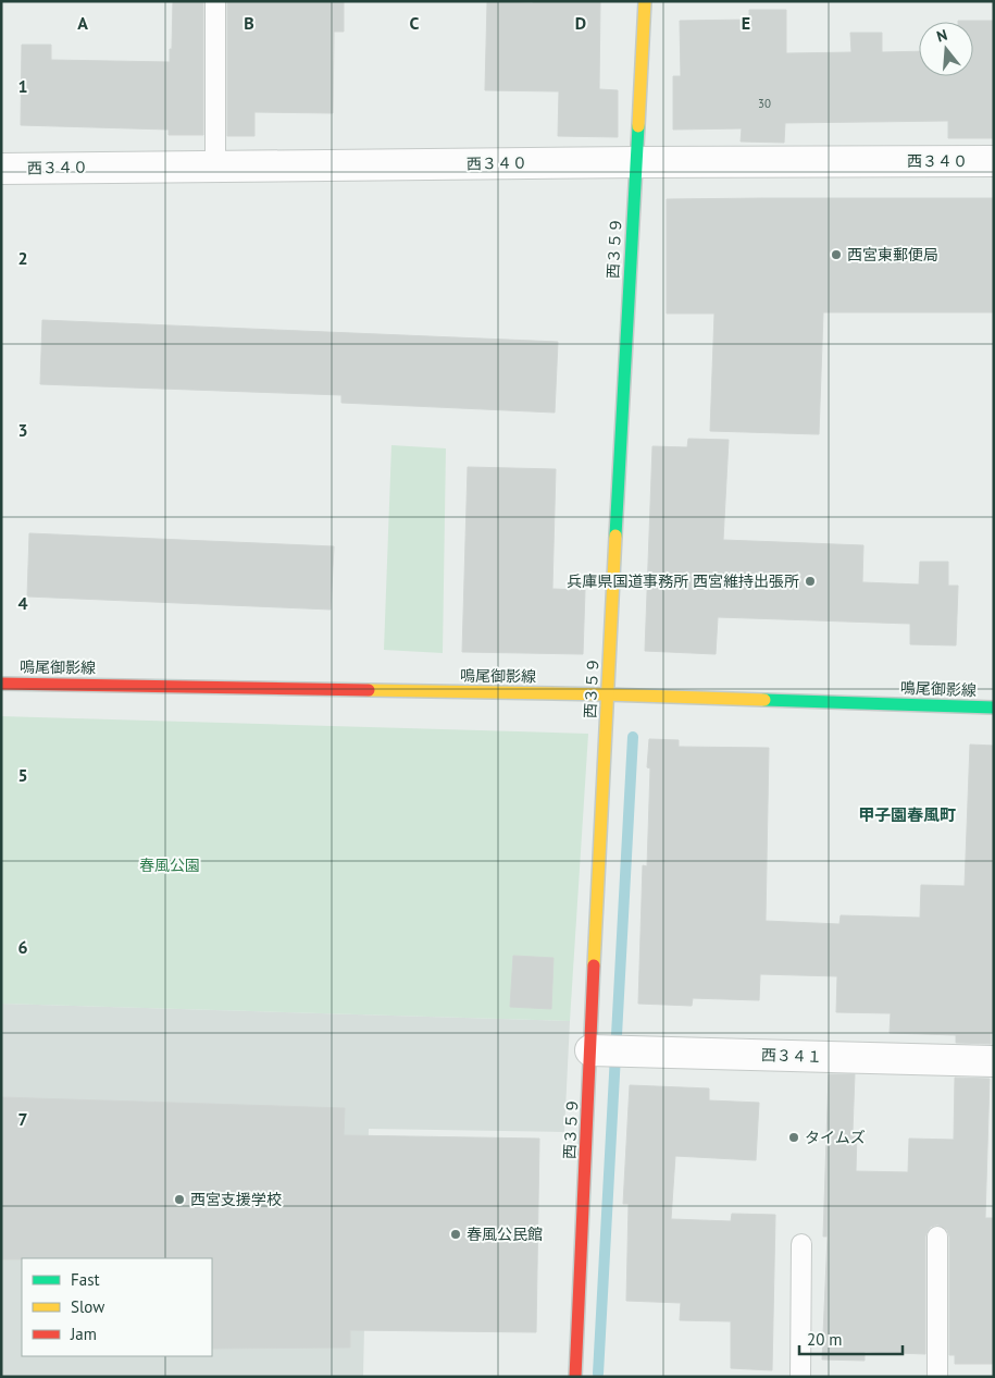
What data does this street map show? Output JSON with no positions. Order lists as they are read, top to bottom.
{
  "streets": {
    "street": [
      "西３４０",
      "西３５９",
      "鳴尾御影線",
      "西３４１"
    ]
  },
  "crossings": [
    ["西３４０", "西３５９"],
    ["西３５９", "鳴尾御影線"],
    ["西３５９", "西３４１"]
  ],
  "districts": ["甲子園春風町"],
  "parks": ["春風公園"],
  "places": [
    "西宮東郵便局",
    "兵庫県国道事務所 西宮維持出張所",
    "タイムズ",
    "西宮支援学校",
    "春風公民館"
  ],
  "house_numbers": ["30"],
  "legend": ["Fast", "Slow", "Jam"],
  "scale_bar": "20 m",
  "north": "top",
  "grid": {
    "columns": [
      "A",
      "B",
      "C",
      "D",
      "E"
    ],
    "rows": [
      "1",
      "2",
      "3",
      "4",
      "5",
      "6",
      "7"
    ]
  }
}
